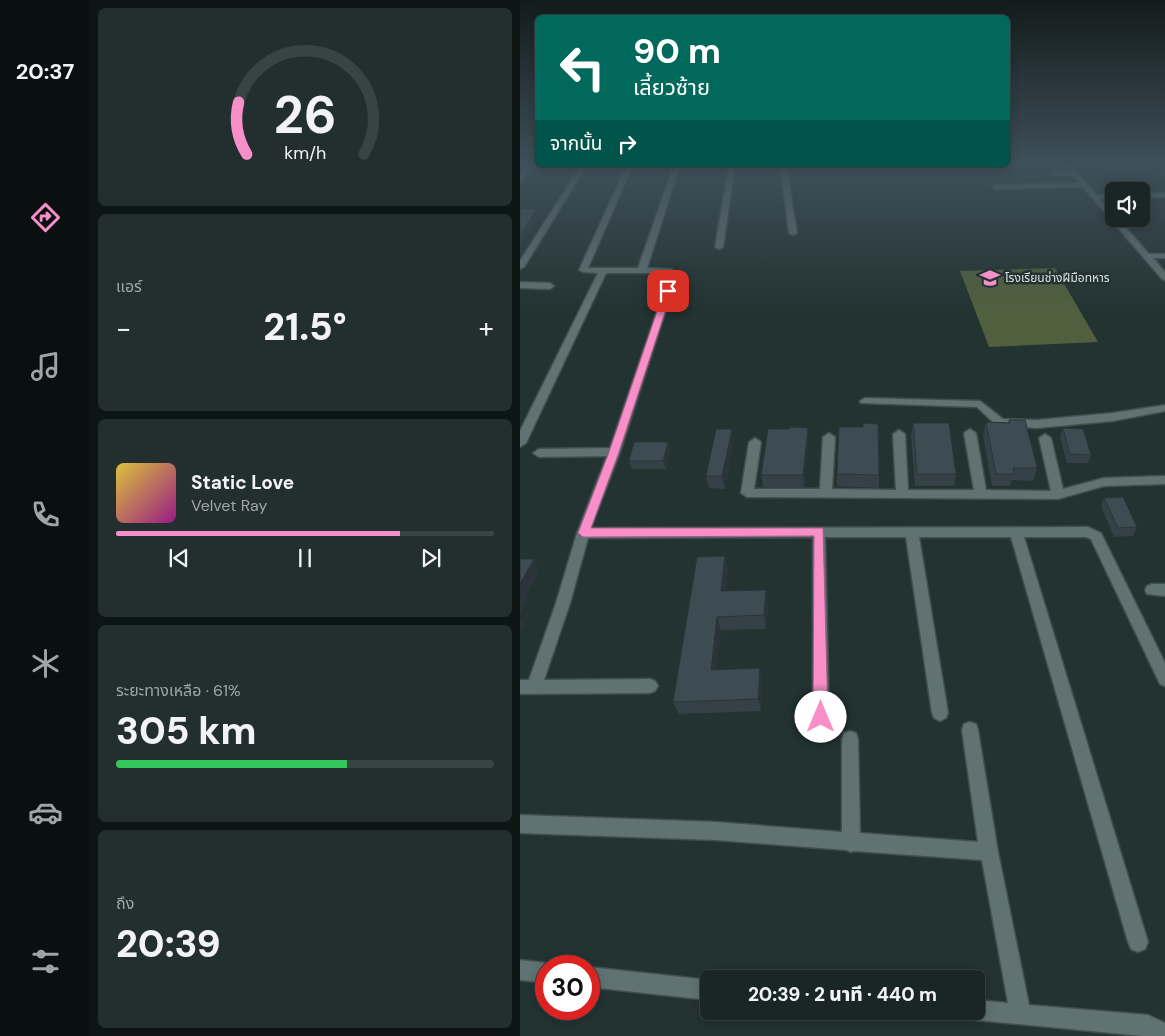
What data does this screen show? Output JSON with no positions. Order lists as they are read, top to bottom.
{
  "places": {
    "school or university": ["โรงเรียนช่างฝีมือทหาร"]
  },
  "page": {
    "tabs": "20:37",
    "turn": ["90 m", "เลี้ยวซ้าย"],
    "then": "จากนั้น",
    "tile": [
      "แอร์",
      ["ระยะทางเหลือ · 61%", "305 km"],
      ["ถึง", "20:39"]
    ],
    "heat": ["−", "21.5°", "+"],
    "song": ["Static Love", "Velvet Ray"],
    "limit": "30",
    "trip": "20:39 · 2 นาที · 440 m",
    "gauge": ["26", "km/h"]
  }
}
